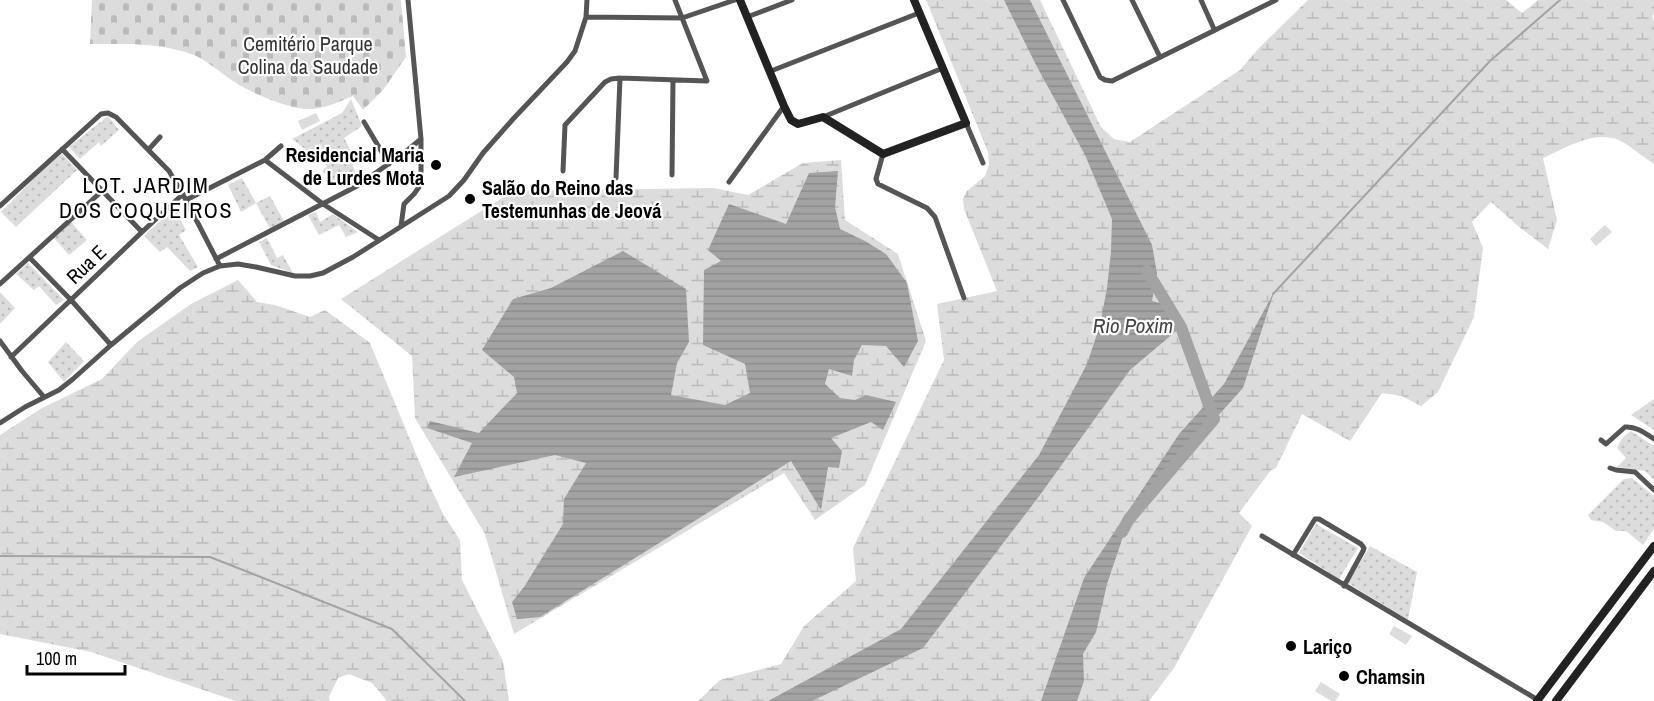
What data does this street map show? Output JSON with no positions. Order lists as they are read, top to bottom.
{
  "streets": {
    "street": ["Rua E"]
  },
  "districts": ["LOT. JARDIM DOS COQUEIROS"],
  "water": ["Rio Poxim"],
  "parks": ["Cemitério Parque Colina da Saudade"],
  "places": [
    "Residencial Maria de Lurdes Mota",
    "Salão do Reino das Testemunhas de Jeová",
    "Lariço",
    "Chamsin"
  ],
  "scale_bar": "100 m"
}
